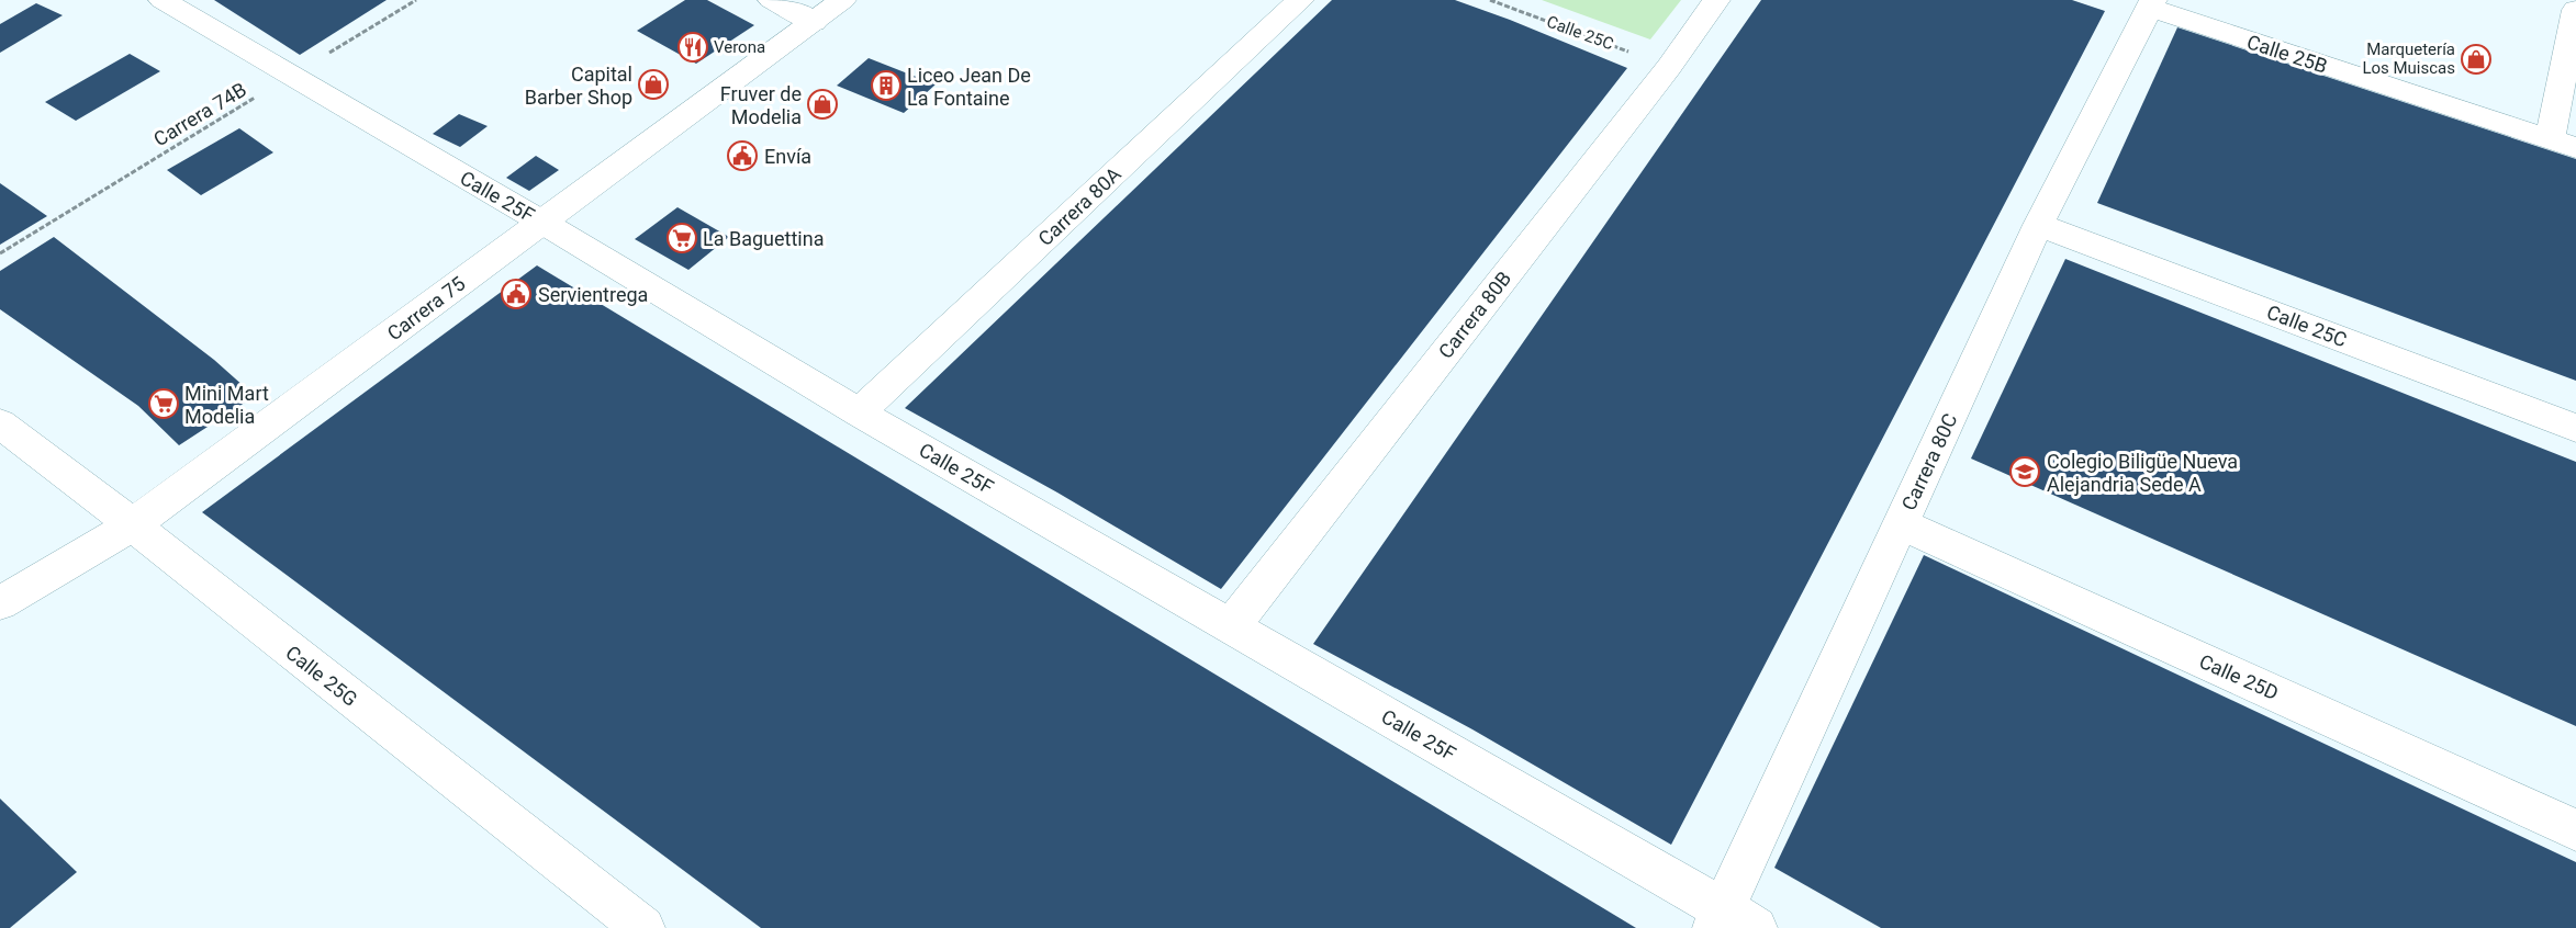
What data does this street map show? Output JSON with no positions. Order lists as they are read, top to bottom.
{
  "streets": {
    "street": [
      "Calle 25C",
      "Calle 25B",
      "Calle 25F",
      "Carrera 80A",
      "Carrera 75",
      "Carrera 80B",
      "Carrera 80C",
      "Calle 25G",
      "Calle 25D"
    ],
    "path": ["Carrera 74B"]
  },
  "crossings": [
    ["Calle 25C", "Carrera 80B"],
    ["Calle 25C", "Carrera 80C"],
    ["Calle 25B", "Carrera 80C"],
    ["Carrera 74B", "Calle 25F"],
    ["Calle 25F", "Carrera 80A"],
    ["Calle 25F", "Carrera 75"],
    ["Calle 25F", "Carrera 80B"],
    ["Calle 25F", "Carrera 80C"],
    ["Carrera 75", "Calle 25G"],
    ["Carrera 80C", "Calle 25D"]
  ],
  "places": {
    "restaurant": ["Verona"],
    "shop": ["Marquetería Los Muiscas", "Capital Barber Shop", "Fruver de Modelia"],
    "building": ["Liceo Jean De La Fontaine"],
    "public building": ["Envía", "Servientrega"],
    "supermarket": ["La Baguettina", "Mini Mart Modelia"],
    "school or university": ["Colegio Biligüe Nueva Alejandria Sede A"]
  }
}
